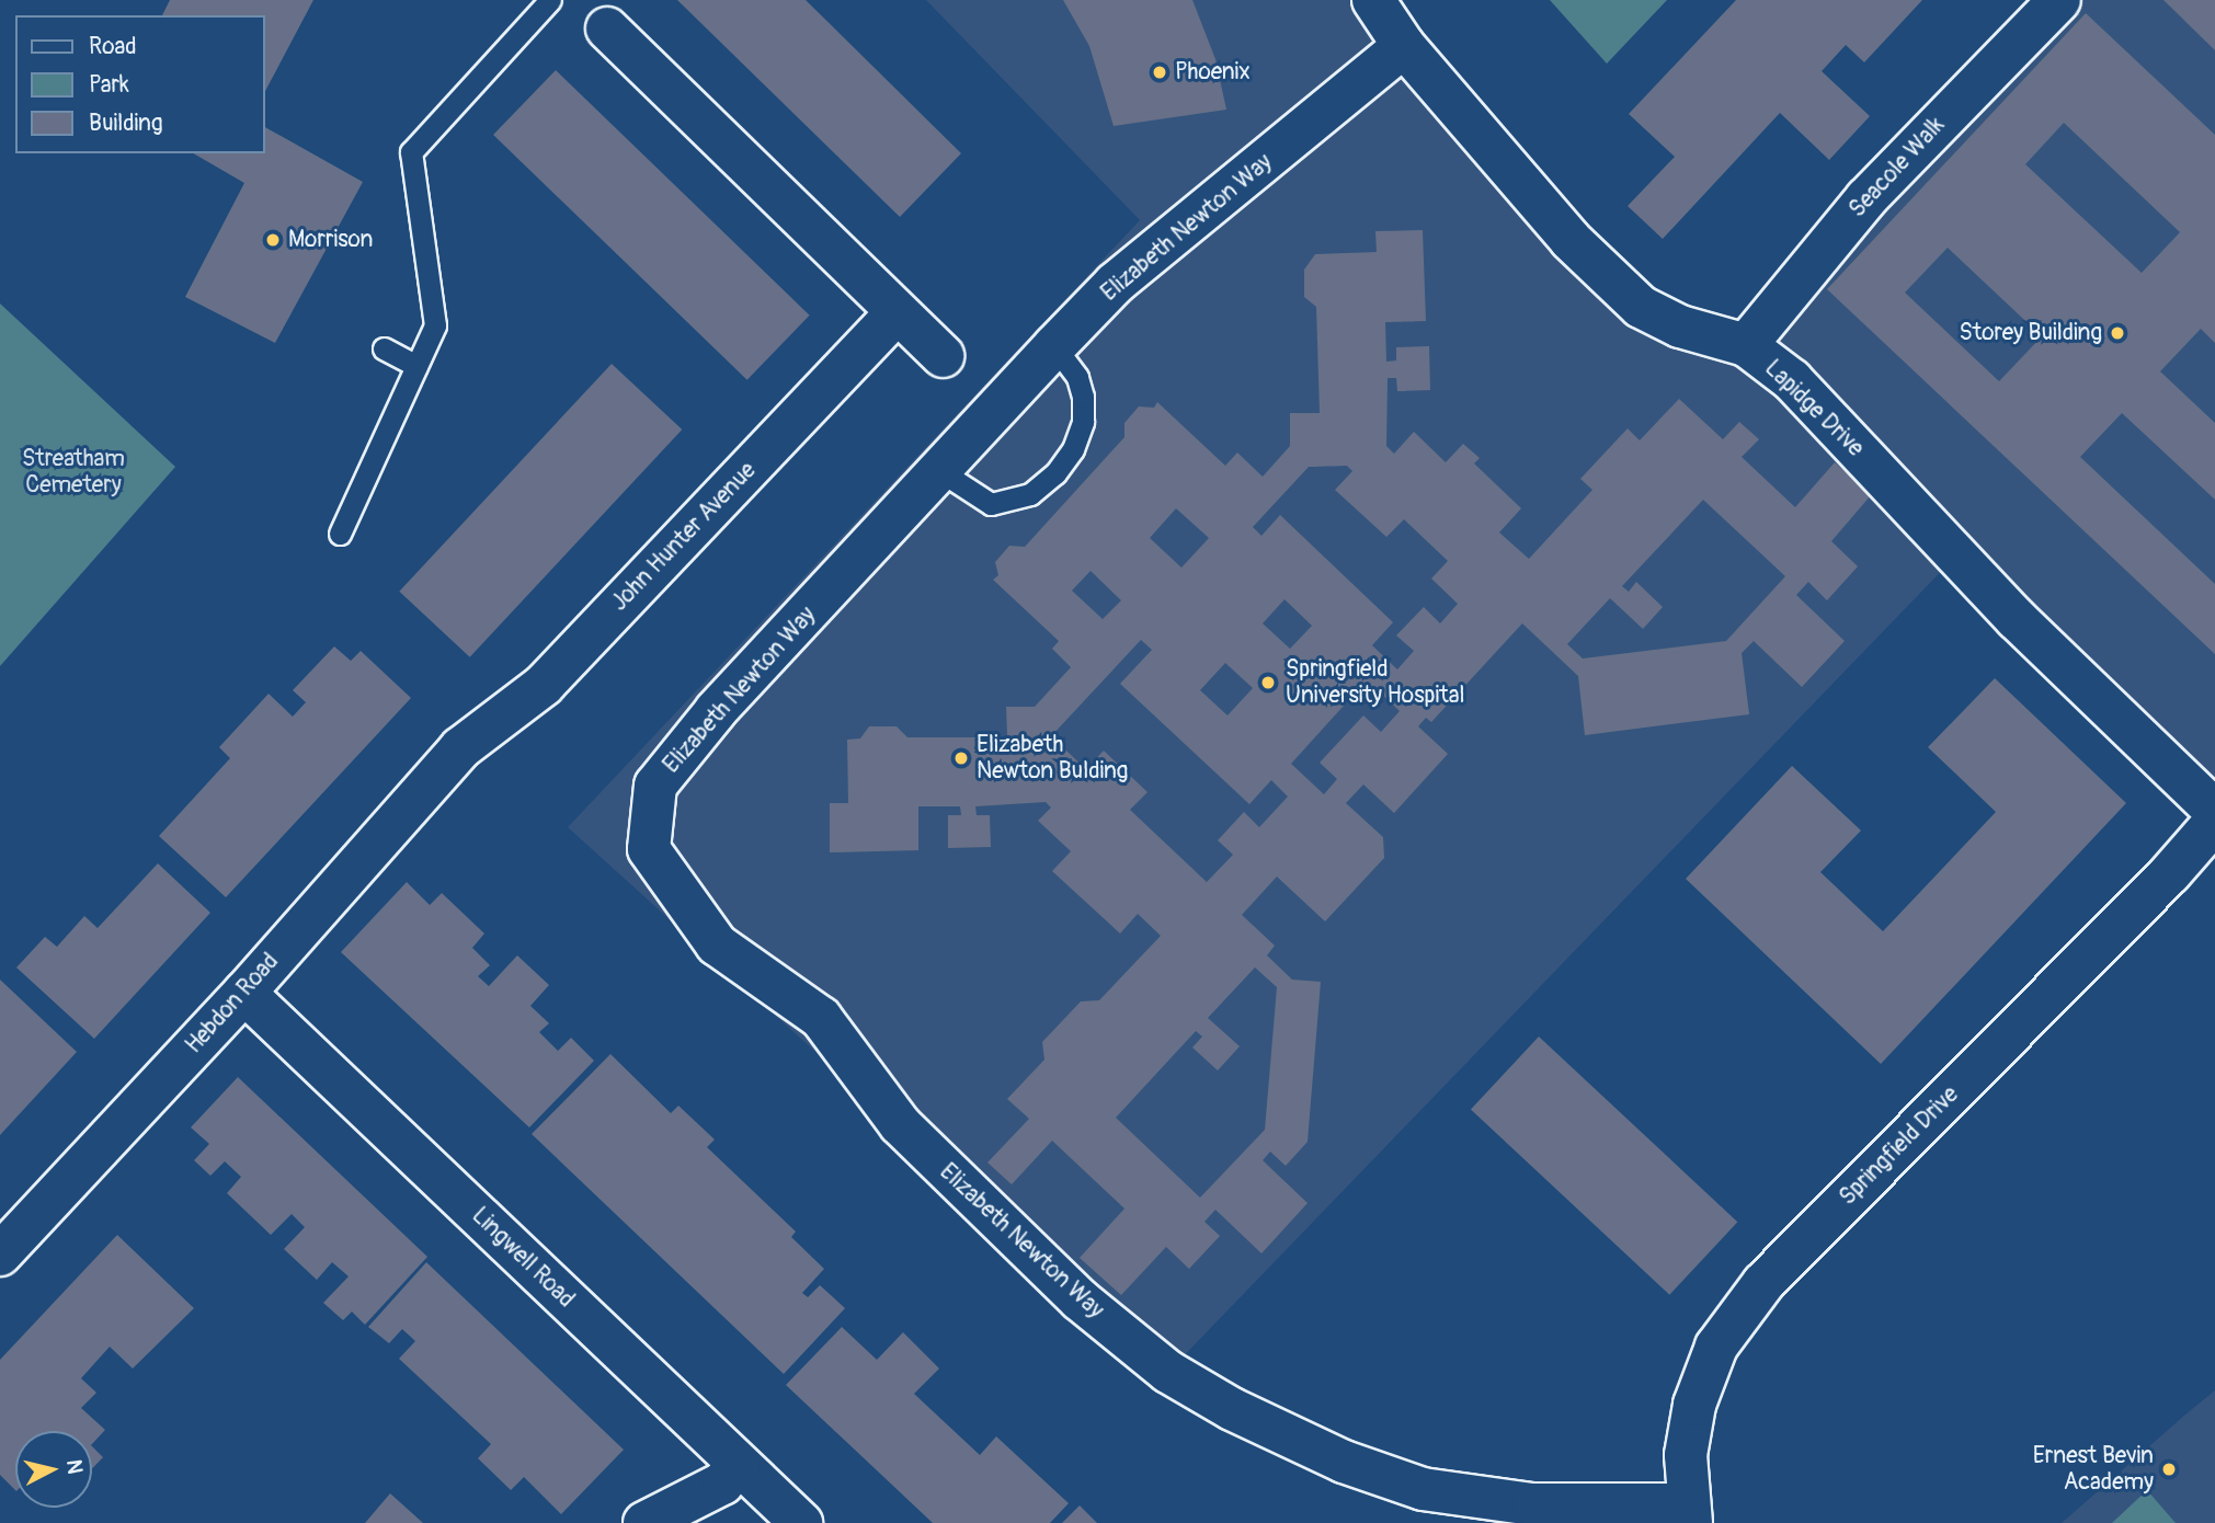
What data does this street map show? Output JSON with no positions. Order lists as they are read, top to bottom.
{
  "streets": {
    "street": [
      "Seacole Walk",
      "Elizabeth Newton Way",
      "Lapidge Drive",
      "John Hunter Avenue",
      "Hebdon Road",
      "Springfield Drive",
      "Lingwell Road"
    ]
  },
  "crossings": [
    ["Seacole Walk", "Lapidge Drive"],
    ["Elizabeth Newton Way", "Lapidge Drive"],
    ["Elizabeth Newton Way", "Springfield Drive"],
    ["John Hunter Avenue", "Hebdon Road"],
    ["Hebdon Road", "Lingwell Road"]
  ],
  "parks": ["Streatham Cemetery"],
  "places": [
    "Phoenix",
    "Morrison",
    "Storey Building",
    "Springfield University Hospital",
    "Elizabeth Newton Bulding",
    "Ernest Bevin Academy"
  ],
  "legend": ["Road", "Park", "Building"],
  "north": "right"
}
